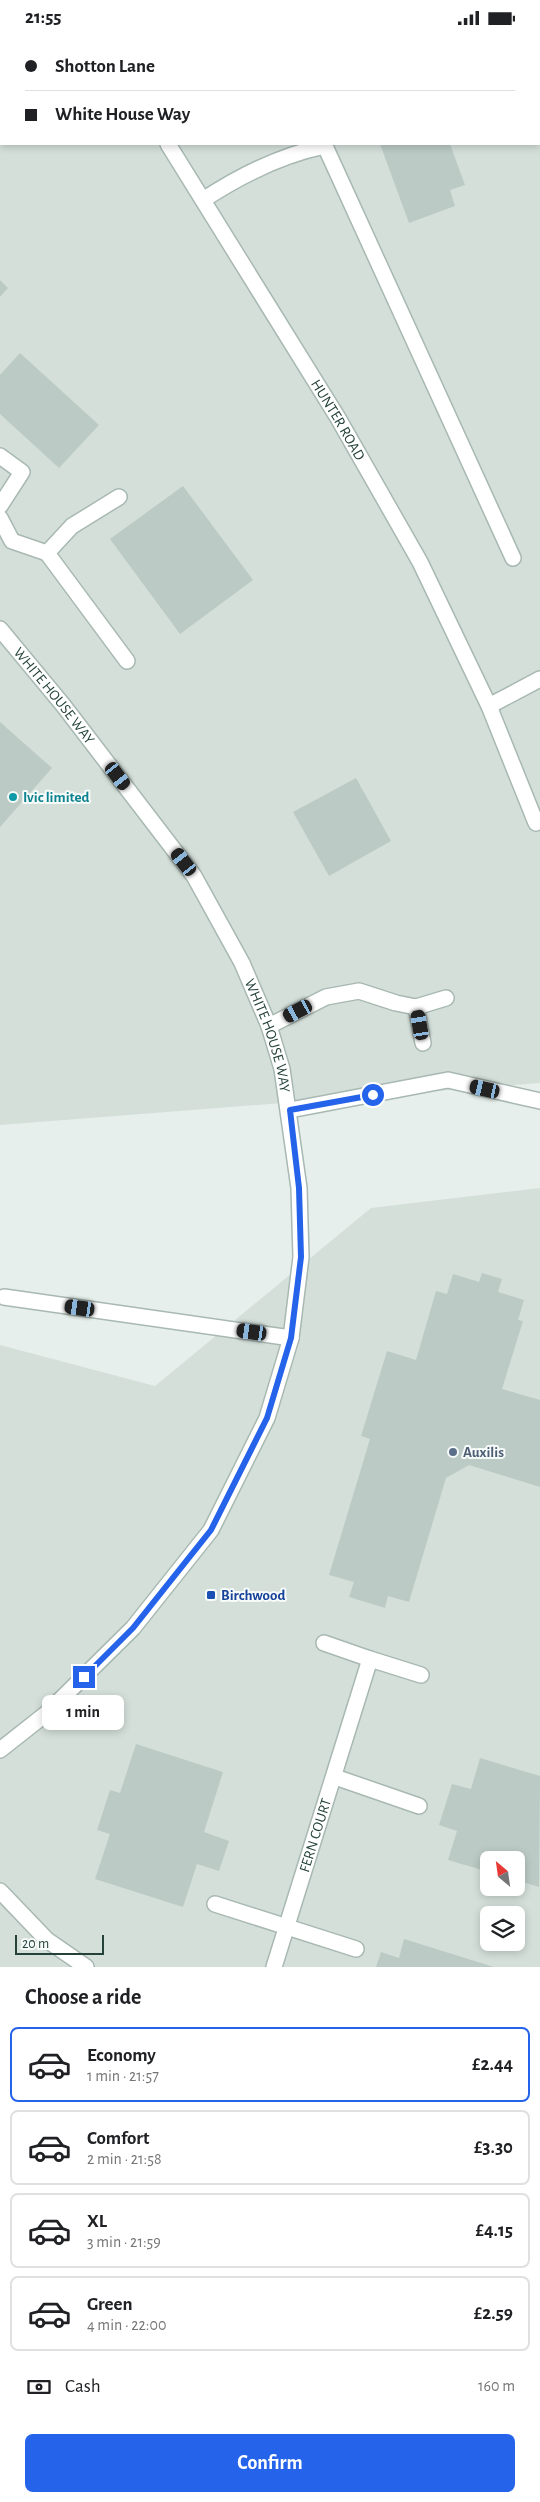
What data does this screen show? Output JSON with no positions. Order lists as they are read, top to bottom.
{
  "streets": {
    "street": ["HUNTER ROAD", "WHITE HOUSE WAY", "FERN COURT"]
  },
  "places": {
    "other": ["Ivic limited", "Auxilis"],
    "transit": ["Birchwood"]
  },
  "scale_bar": "20 m",
  "north": "top left",
  "page": {
    "status": "21:55",
    "banner": ["Shotton Lane", "White House Way"],
    "bubble": "1 min",
    "scale": "20 m",
    "heading": "Choose a ride",
    "list": [
      {
        "name": "Economy",
        "note": "1 min · 21:57",
        "value": "£2.44"
      },
      {
        "name": "Comfort",
        "note": "2 min · 21:58",
        "value": "£3.30"
      },
      {
        "name": "XL",
        "note": "3 min · 21:59",
        "value": "£4.15"
      },
      {
        "name": "Green",
        "note": "4 min · 22:00",
        "value": "£2.59"
      }
    ],
    "pay": ["Cash", "160 m"],
    "buttons": "Confirm"
  }
}
